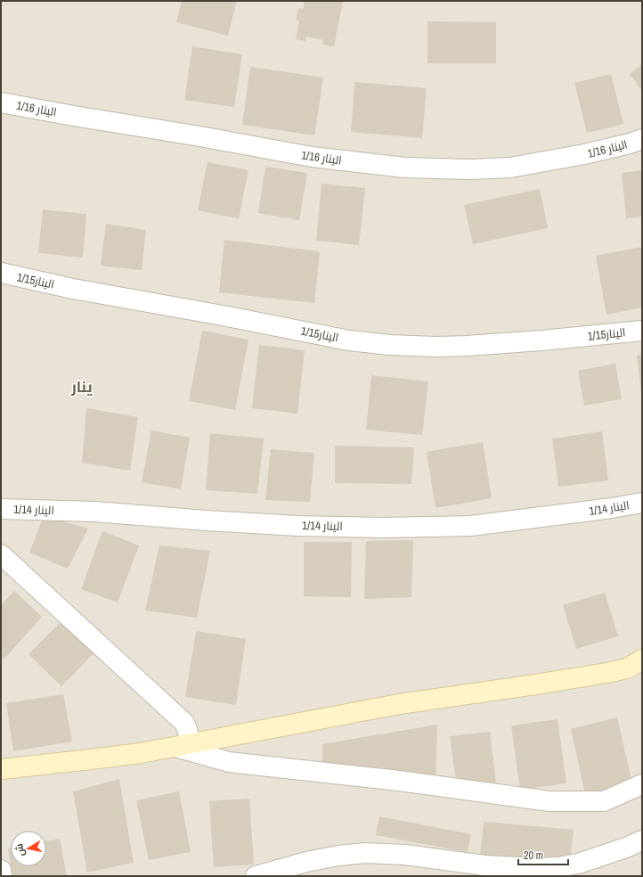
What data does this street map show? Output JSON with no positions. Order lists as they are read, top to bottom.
{
  "streets": {
    "street": ["الينار 1/16", "الينار1/15", "الينار 1/14"]
  },
  "districts": ["ينار"],
  "scale_bar": "20 m",
  "north": "left"
}
